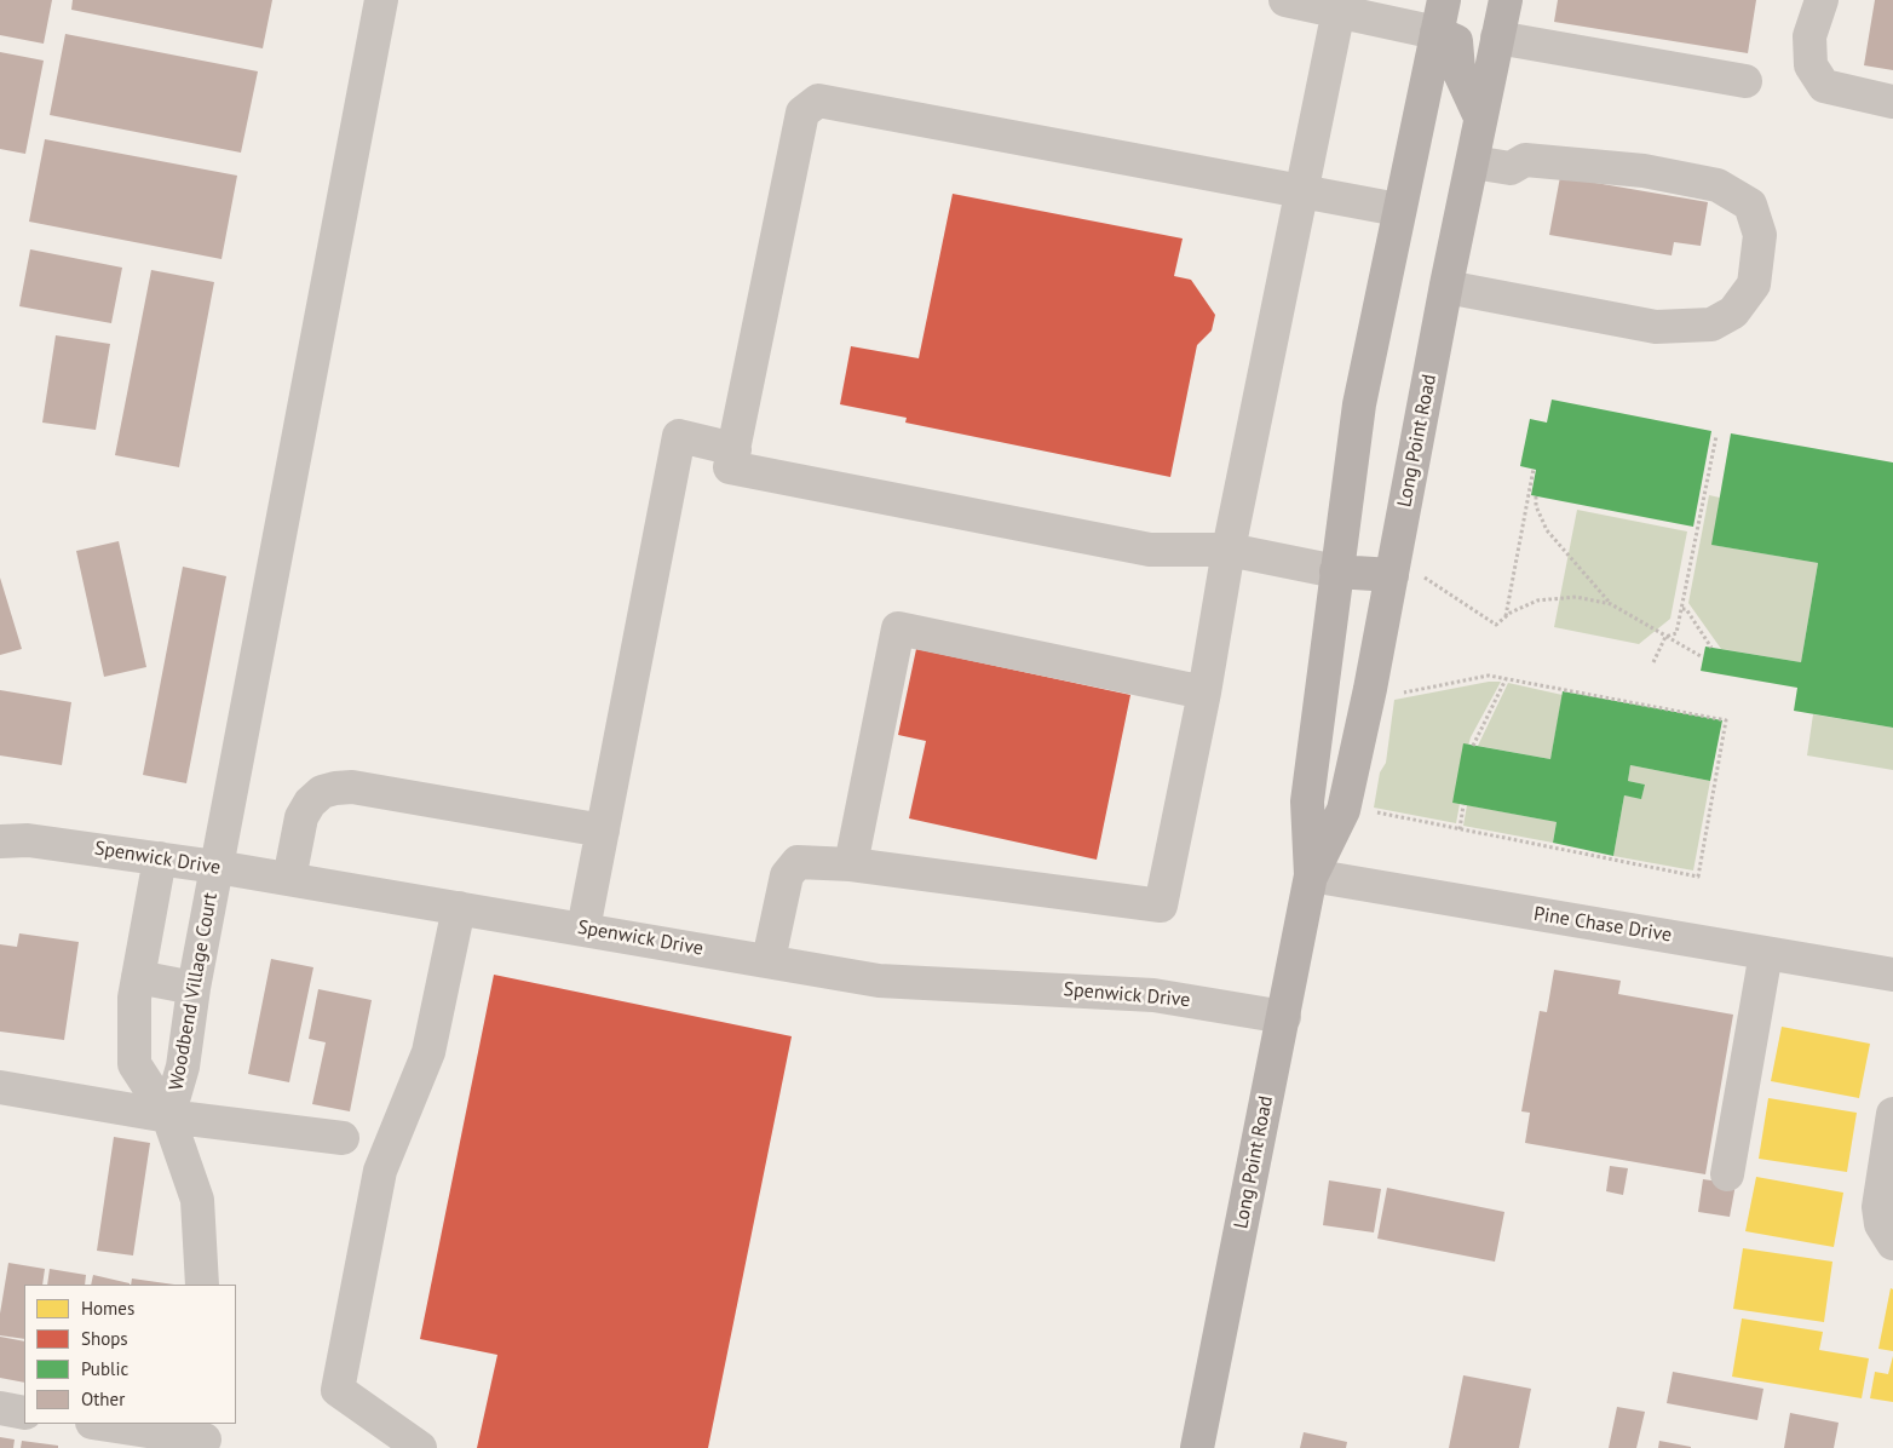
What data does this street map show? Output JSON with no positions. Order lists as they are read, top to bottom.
{
  "streets": {
    "main road": ["Long Point Road"],
    "street": ["Spenwick Drive", "Pine Chase Drive", "Woodbend Village Court"]
  },
  "crossings": [
    ["Long Point Road", "Spenwick Drive"],
    ["Long Point Road", "Pine Chase Drive"],
    ["Spenwick Drive", "Woodbend Village Court"]
  ],
  "legend": [
    "Homes",
    "Shops",
    "Public",
    "Other"
  ]
}
